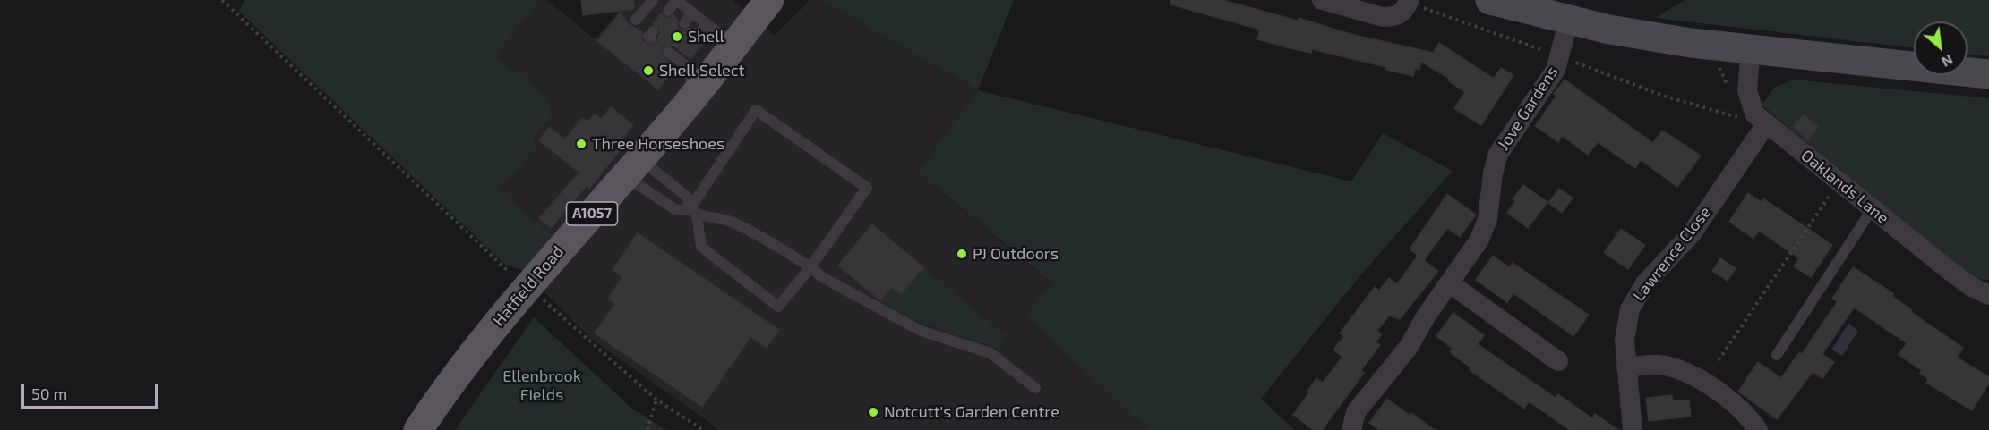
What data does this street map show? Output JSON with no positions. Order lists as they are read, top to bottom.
{
  "streets": {
    "main road": ["A1057", "Hatfield Road"],
    "street": ["Jove Gardens", "Oaklands Lane", "Lawrence Close"]
  },
  "crossings": [
    ["Oaklands Lane", "Lawrence Close"]
  ],
  "parks": ["Ellenbrook Fields"],
  "places": [
    "Shell",
    "Shell Select",
    "Three Horseshoes",
    "PJ Outdoors",
    "Notcutt's Garden Centre"
  ],
  "scale_bar": "50 m",
  "north": "bottom right"
}
